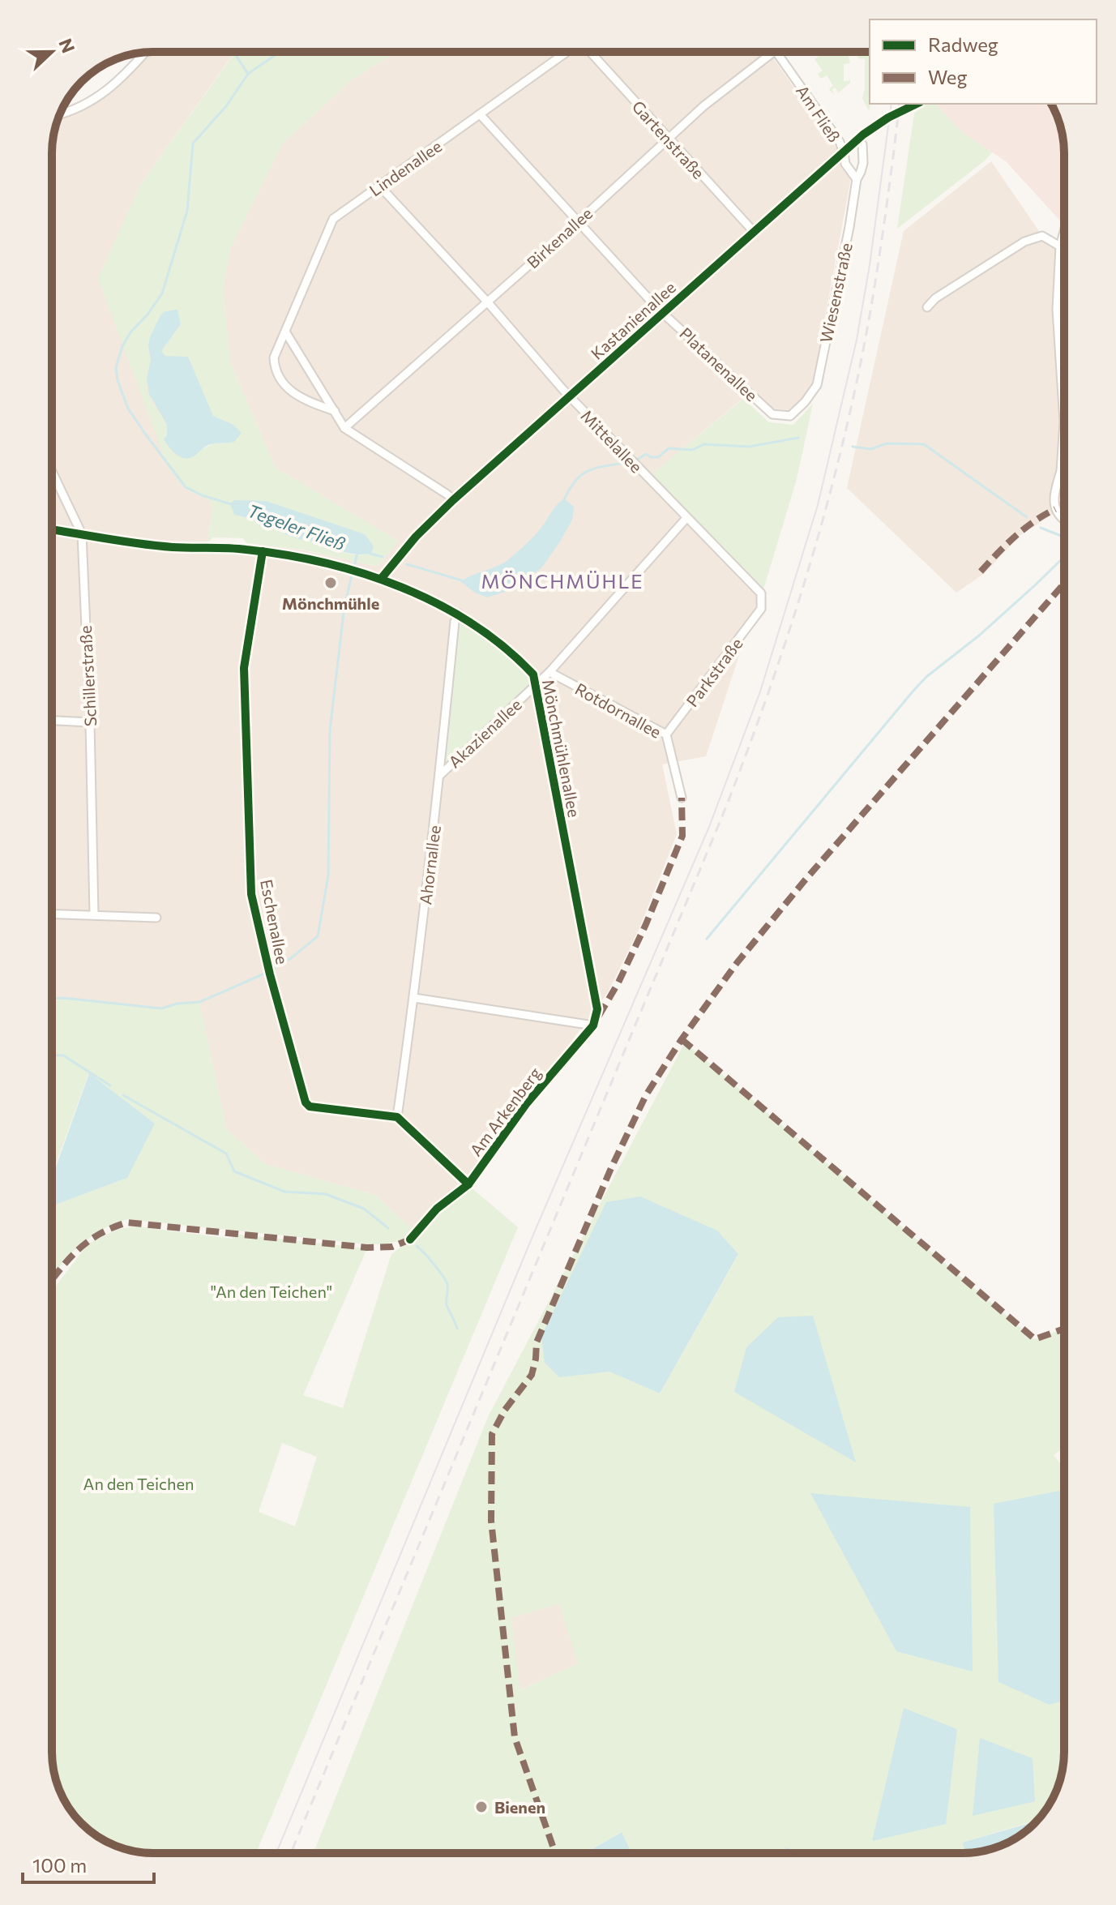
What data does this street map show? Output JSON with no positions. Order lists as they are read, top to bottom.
{
  "streets": {
    "street": [
      "Am Fließ",
      "Gartenstraße",
      "Lindenallee",
      "Birkenallee",
      "Wiesenstraße",
      "Kastanienallee",
      "Platanenallee",
      "Mittelallee",
      "Parkstraße",
      "Schillerstraße",
      "Rotdornallee",
      "Akazienallee",
      "Mönchmühlenallee",
      "Ahornallee",
      "Eschenallee",
      "Am Arkenberg"
    ]
  },
  "crossings": [
    ["Am Fließ", "Kastanienallee"],
    ["Gartenstraße", "Birkenallee"],
    ["Gartenstraße", "Kastanienallee"],
    ["Lindenallee", "Platanenallee"],
    ["Lindenallee", "Mittelallee"],
    ["Birkenallee", "Platanenallee"],
    ["Birkenallee", "Mittelallee"],
    ["Wiesenstraße", "Kastanienallee"],
    ["Wiesenstraße", "Platanenallee"],
    ["Kastanienallee", "Platanenallee"],
    ["Kastanienallee", "Mittelallee"],
    ["Kastanienallee", "Mönchmühlenallee"],
    ["Mittelallee", "Parkstraße"],
    ["Mittelallee", "Akazienallee"],
    ["Parkstraße", "Rotdornallee"],
    ["Schillerstraße", "Mönchmühlenallee"],
    ["Rotdornallee", "Akazienallee"],
    ["Akazienallee", "Mönchmühlenallee"],
    ["Akazienallee", "Ahornallee"],
    ["Mönchmühlenallee", "Ahornallee"],
    ["Mönchmühlenallee", "Eschenallee"],
    ["Mönchmühlenallee", "Am Arkenberg"],
    ["Ahornallee", "Eschenallee"]
  ],
  "districts": ["MÖNCHMÜHLE"],
  "water": ["Tegeler Fließ"],
  "parks": ["\"An den Teichen\"", "An den Teichen"],
  "places": ["Mönchmühle", "Bienen"],
  "legend": ["Radweg", "Weg"],
  "scale_bar": "100 m",
  "north": "right"
}
